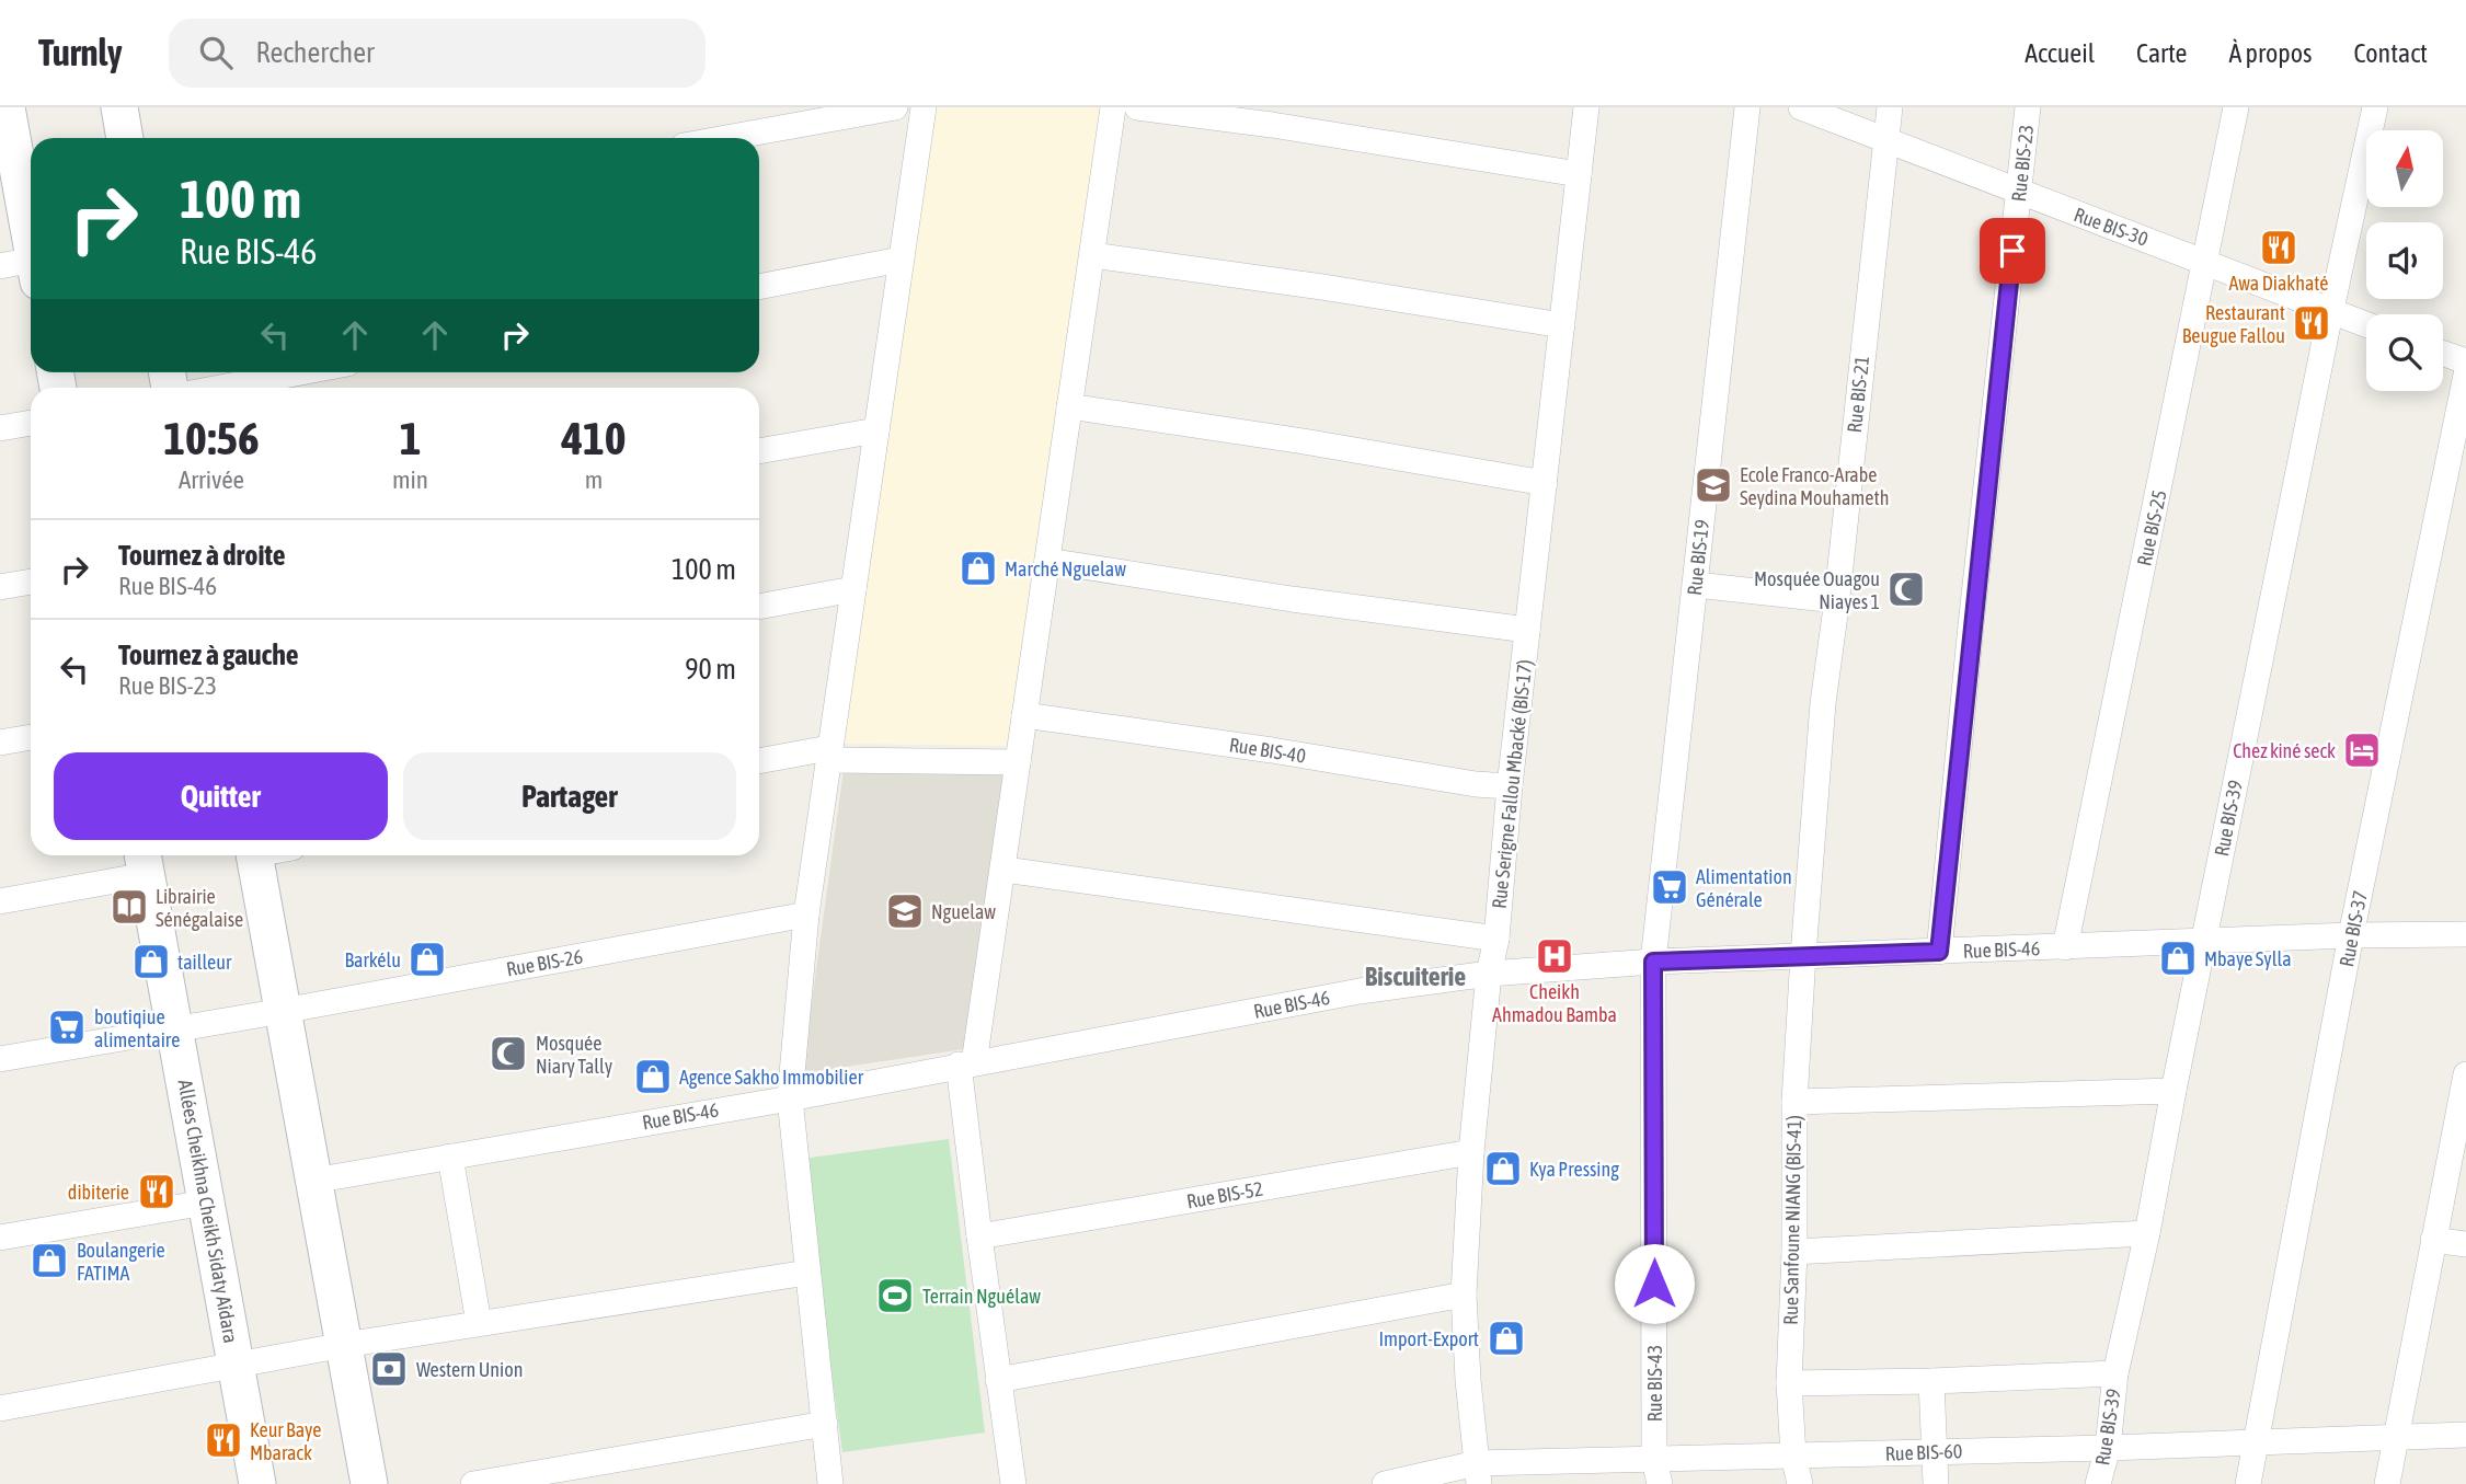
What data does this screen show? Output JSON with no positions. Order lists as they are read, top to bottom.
{
  "streets": {
    "main road": ["Allées Cheikhna Cheikh Sidaty Aîdara"],
    "street": [
      "Rue BIS-23",
      "Rue BIS-30",
      "Rue BIS-21",
      "Rue BIS-25",
      "Rue BIS-19",
      "Rue BIS-40",
      "Rue Serigne Fallou Mbacké (BIS-17)",
      "Rue BIS-39",
      "Rue BIS-37",
      "Rue BIS-46",
      "Rue BIS-26",
      "Rue BIS-52",
      "Rue Sanfoune NIANG (BIS-41)",
      "Rue BIS-43",
      "Rue BIS-60"
    ]
  },
  "crossings": [
    ["Rue BIS-23", "Rue BIS-30"],
    ["Rue BIS-23", "Rue BIS-46"],
    ["Rue BIS-30", "Rue BIS-21"],
    ["Rue BIS-30", "Rue BIS-25"],
    ["Rue BIS-30", "Rue BIS-39"],
    ["Rue BIS-21", "Rue BIS-46"],
    ["Rue BIS-21", "Rue Sanfoune NIANG (BIS-41)"],
    ["Rue BIS-25", "Rue BIS-46"],
    ["Rue BIS-19", "Rue BIS-46"],
    ["Rue BIS-19", "Rue BIS-43"],
    ["Rue BIS-40", "Rue Serigne Fallou Mbacké (BIS-17)"],
    ["Rue Serigne Fallou Mbacké (BIS-17)", "Rue BIS-46"],
    ["Rue Serigne Fallou Mbacké (BIS-17)", "Rue BIS-52"],
    ["Rue Serigne Fallou Mbacké (BIS-17)", "Rue BIS-60"],
    ["Rue BIS-39", "Rue BIS-46"],
    ["Rue BIS-39", "Rue BIS-60"],
    ["Rue BIS-37", "Rue BIS-46"],
    ["Rue BIS-37", "Rue BIS-60"],
    ["Rue BIS-46", "Rue Sanfoune NIANG (BIS-41)"],
    ["Rue BIS-46", "Rue BIS-43"],
    ["Rue BIS-26", "Allées Cheikhna Cheikh Sidaty Aîdara"],
    ["Rue Sanfoune NIANG (BIS-41)", "Rue BIS-60"],
    ["Rue BIS-43", "Rue BIS-60"]
  ],
  "districts": ["Biscuiterie"],
  "places": {
    "restaurant": [
      "Awa Diakhaté",
      "Restaurant Beugue Fallou",
      "dibiterie",
      "Keur Baye Mbarack"
    ],
    "school or university": ["Ecole Franco-Arabe Seydina Mouhameth", "Nguelaw"],
    "shop": [
      "Marché Nguelaw",
      "Mbaye Sylla",
      "Barkélu",
      "tailleur",
      "Agence Sakho Immobilier",
      "Kya Pressing",
      "Boulangerie FATIMA",
      "Import-Export"
    ],
    "mosque": ["Mosquée Ouagou Niayes 1", "Mosquée Niary Tally"],
    "hotel": ["Chez kiné seck"],
    "supermarket": ["Alimentation Générale", "boutiqiue alimentaire"],
    "library": ["Librairie Sénégalaise"],
    "hospital": ["Cheikh Ahmadou Bamba"],
    "sports": ["Terrain Nguélaw"],
    "bank": ["Western Union"]
  },
  "north": "top",
  "page": {
    "header": "Turnly",
    "search": "Rechercher",
    "nav": [
      "Accueil",
      "Carte",
      "À propos",
      "Contact"
    ],
    "turn": ["100 m", "Rue BIS-46"],
    "eta": [
      "10:56",
      "Arrivée",
      "1",
      "min",
      "410",
      "m"
    ],
    "list": [
      {
        "name": "Tournez à droite",
        "note": "Rue BIS-46",
        "value": "100 m"
      },
      {
        "name": "Tournez à gauche",
        "note": "Rue BIS-23",
        "value": "90 m"
      }
    ],
    "buttons": ["Quitter", "Partager"]
  }
}
